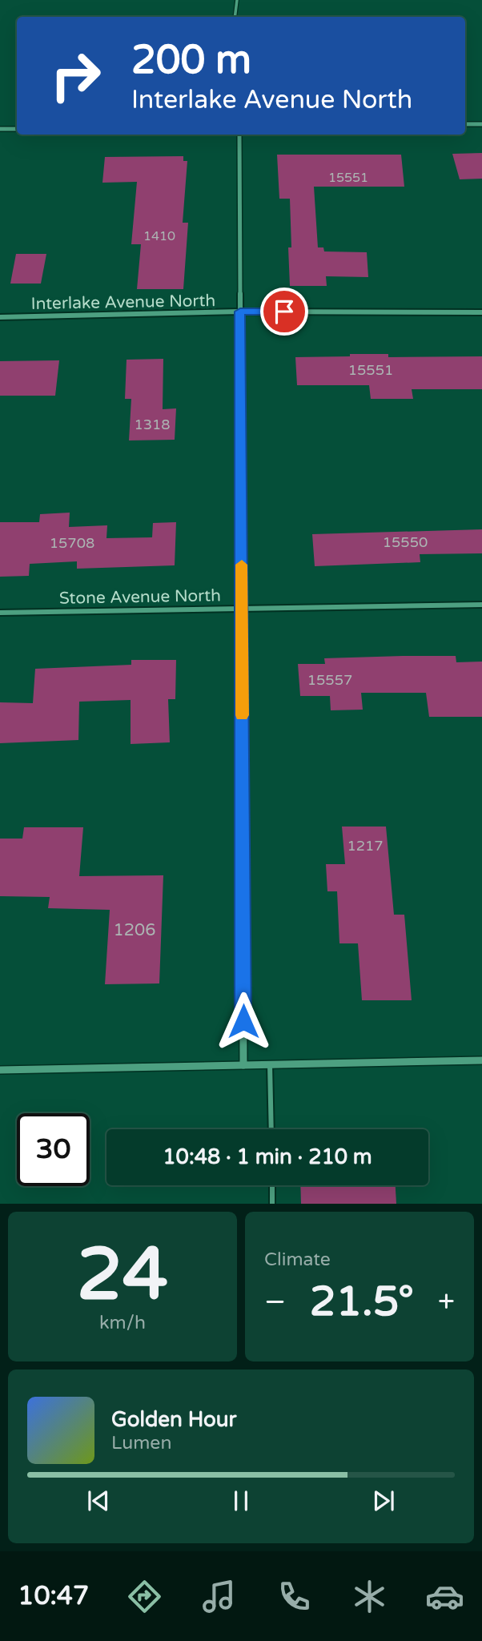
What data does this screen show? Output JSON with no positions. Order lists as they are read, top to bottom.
{
  "streets": {
    "street": ["Interlake Avenue North", "Stone Avenue North"]
  },
  "house_numbers": [
    "15551",
    "1410",
    "15551",
    "1318",
    "15550",
    "15708",
    "15557",
    "1217",
    "1206"
  ],
  "page": {
    "turn": ["200 m", "Interlake Avenue North"],
    "limit": "30",
    "trip": "10:48 · 1 min · 210 m",
    "tile": [
      ["24", "km/h"],
      "Climate"
    ],
    "heat": ["−", "21.5°", "+"],
    "song": ["Golden Hour", "Lumen"],
    "tabs": "10:47"
  }
}
